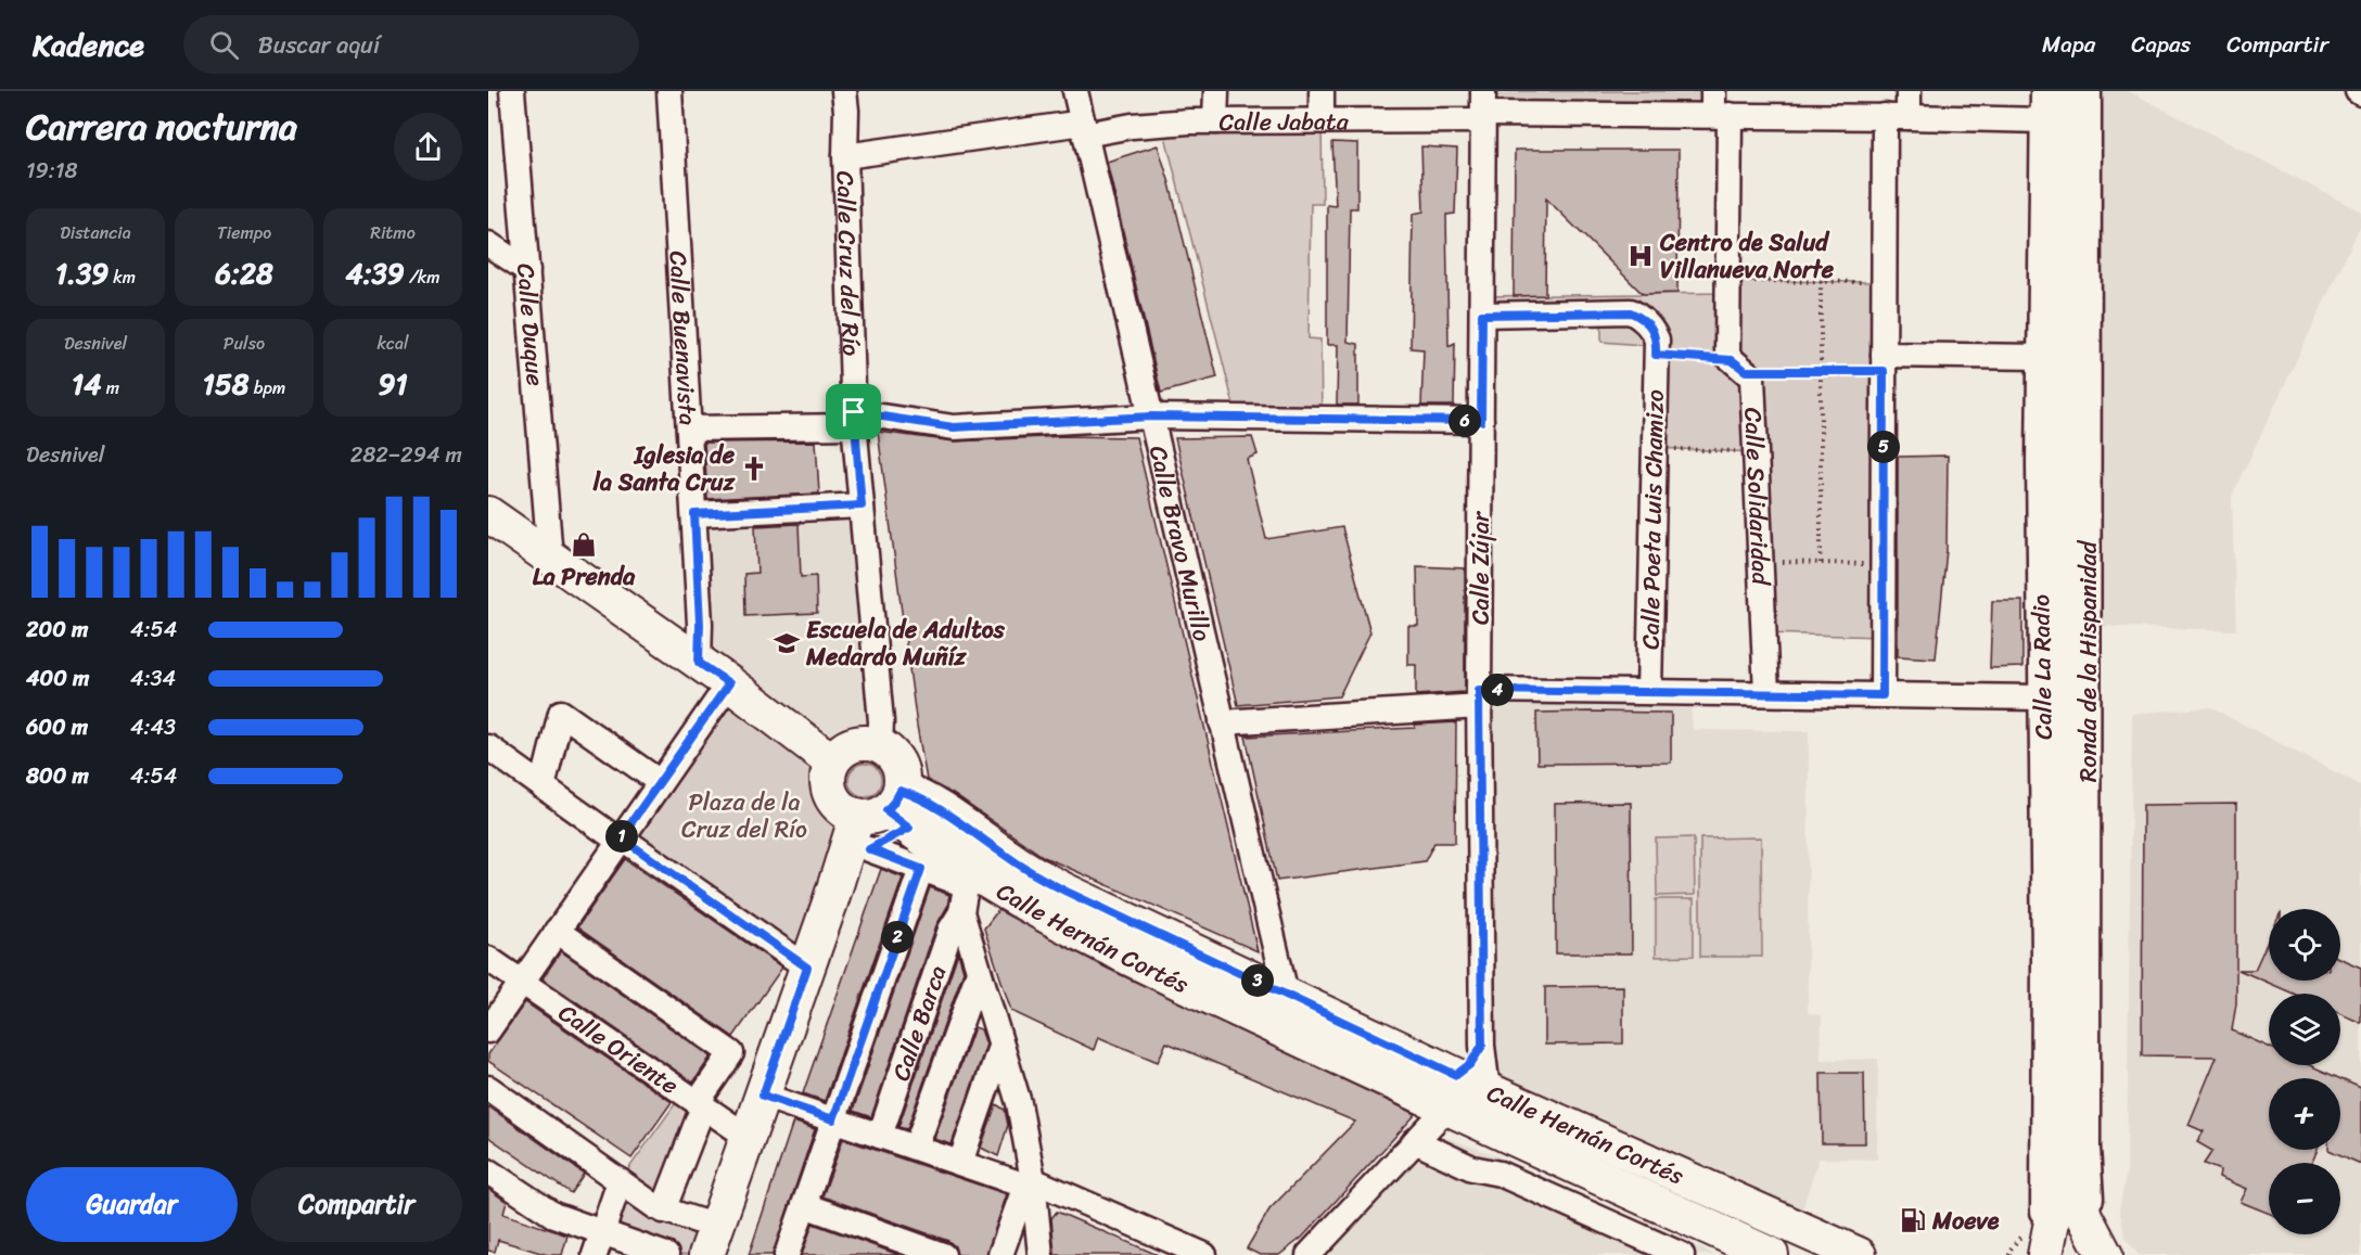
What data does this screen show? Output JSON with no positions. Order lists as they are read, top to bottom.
{
  "streets": {
    "street": [
      "Calle Jabata",
      "Calle Cruz del Río",
      "Calle Duque",
      "Calle Buenavista",
      "Calle Solidaridad",
      "Calle Poeta Luis Chamizo",
      "Calle Bravo Murillo",
      "Calle Zújar",
      "Ronda de la Hispanidad",
      "Calle La Radio",
      "Calle Hernán Cortés",
      "Calle Barca",
      "Calle Oriente"
    ]
  },
  "crossings": [
    ["Calle Jabata", "Calle Cruz del Río"],
    ["Calle Jabata", "Calle Solidaridad"],
    ["Calle Jabata", "Calle Bravo Murillo"],
    ["Calle Jabata", "Calle Zújar"],
    ["Calle Jabata", "Calle La Radio"],
    ["Calle Cruz del Río", "Calle Hernán Cortés"],
    ["Calle Poeta Luis Chamizo", "Calle Zújar"],
    ["Calle Bravo Murillo", "Calle Hernán Cortés"],
    ["Calle Zújar", "Calle Hernán Cortés"],
    ["Ronda de la Hispanidad", "Calle La Radio"],
    ["Calle Hernán Cortés", "Calle Barca"]
  ],
  "parks": ["Plaza de la Cruz del Río"],
  "places": {
    "hospital": ["Centro de Salud Villanueva Norte"],
    "church": ["Iglesia de la Santa Cruz"],
    "shop": ["La Prenda"],
    "school or university": ["Escuela de Adultos Medardo Muñíz"],
    "fuel station": ["Moeve"]
  },
  "page": {
    "header": "Kadence",
    "search": "Buscar aquí",
    "nav": ["Mapa", "Capas", "Compartir"],
    "heading": ["Carrera nocturna", "19:18"],
    "stats": [
      ["Distancia", "1.39 km"],
      ["Tiempo", "6:28"],
      ["Ritmo", "4:39 /km"],
      ["Desnivel", "14 m"],
      ["Pulso", "158 bpm"],
      ["kcal", "91"]
    ],
    "pins": [
      "6",
      "5",
      "4",
      "1",
      "2",
      "3"
    ],
    "chart": ["Desnivel", "282–294 m"],
    "list": [
      {
        "name": "200 m",
        "note": "4:54"
      },
      {
        "name": "400 m",
        "note": "4:34"
      },
      {
        "name": "600 m",
        "note": "4:43"
      },
      {
        "name": "800 m",
        "note": "4:54"
      }
    ],
    "map_buttons": ["+", "−"],
    "buttons": ["Guardar", "Compartir"]
  }
}
